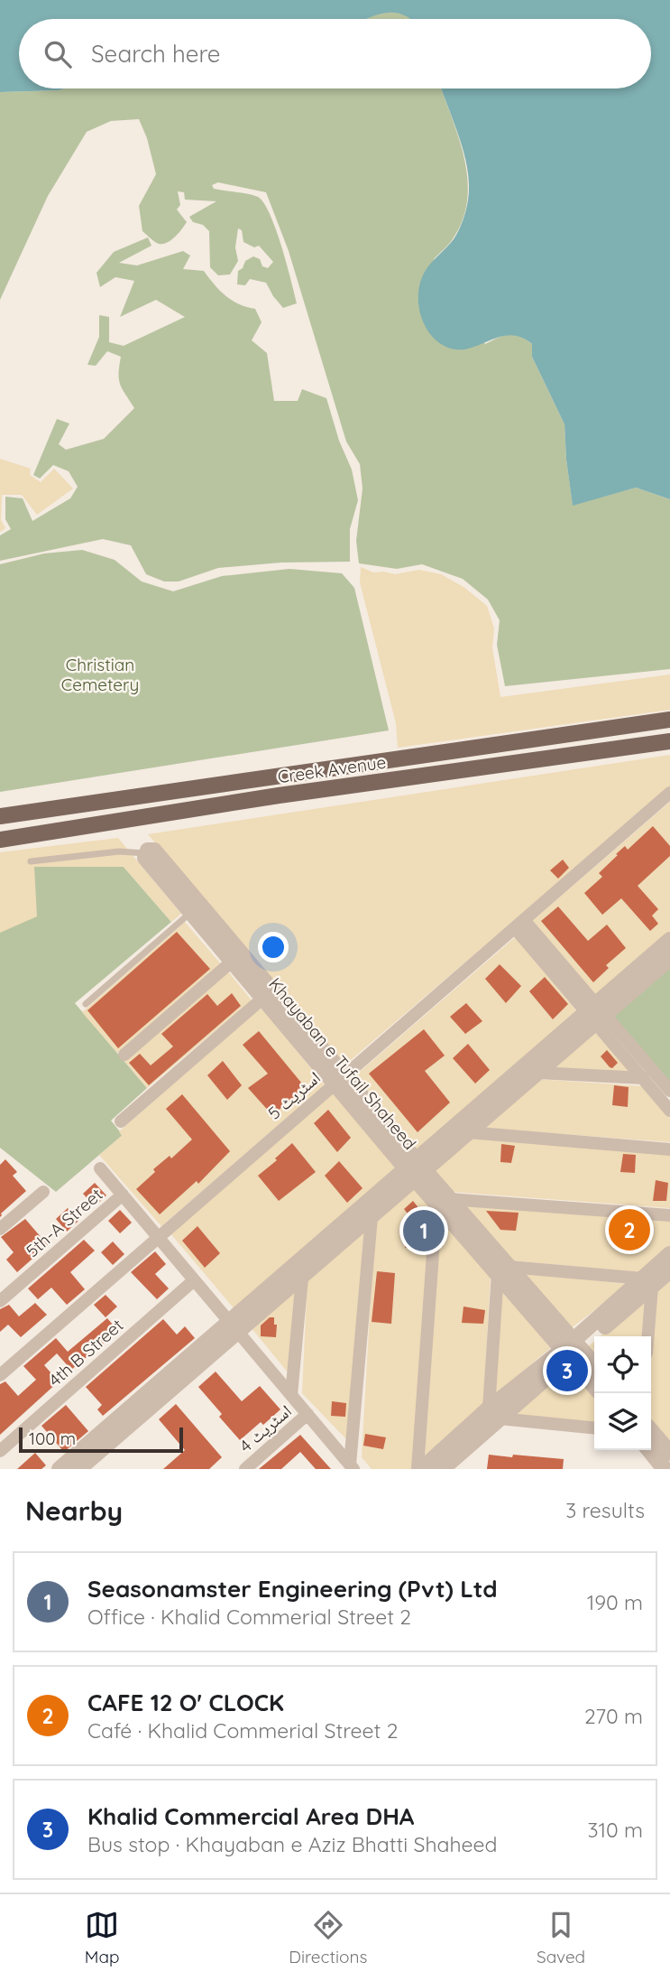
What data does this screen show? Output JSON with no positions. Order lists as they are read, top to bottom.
{
  "streets": {
    "main road": ["Creek Avenue"],
    "street": [
      "Khayaban e Tufail Shaheed",
      "اسٹریٹ 5",
      "5th-A Street",
      "4th B Street",
      "اسٹریٹ 4"
    ]
  },
  "crossings": [
    ["Khayaban e Tufail Shaheed", "اسٹریٹ 5"]
  ],
  "parks": ["Christian Cemetery"],
  "scale_bar": "100 m",
  "page": {
    "search": "Search here",
    "pins": ["2", "1", "3"],
    "scale": "100 m",
    "heading": ["Nearby", "3 results"],
    "list": [
      {
        "mark": "1",
        "name": "Seasonamster Engineering (Pvt) Ltd",
        "note": "Office · Khalid Commerial Street 2",
        "value": "190 m"
      },
      {
        "mark": "2",
        "name": "CAFE 12 O' CLOCK",
        "note": "Café · Khalid Commerial Street 2",
        "value": "270 m"
      },
      {
        "mark": "3",
        "name": "Khalid Commercial Area DHA",
        "note": "Bus stop · Khayaban e Aziz Bhatti Shaheed",
        "value": "310 m"
      }
    ],
    "nav": ["Map", "Directions", "Saved"]
  }
}
